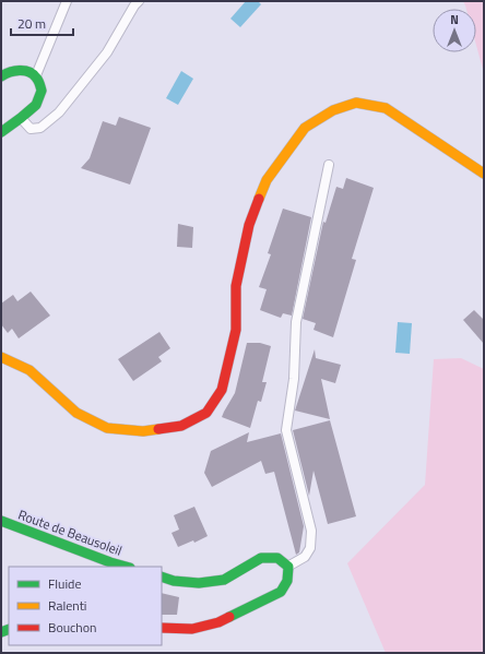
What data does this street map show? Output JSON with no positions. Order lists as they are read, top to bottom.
{
  "streets": {
    "street": ["Route de Beausoleil"]
  },
  "legend": ["Fluide", "Ralenti", "Bouchon"],
  "scale_bar": "20 m",
  "north": "top"
}
